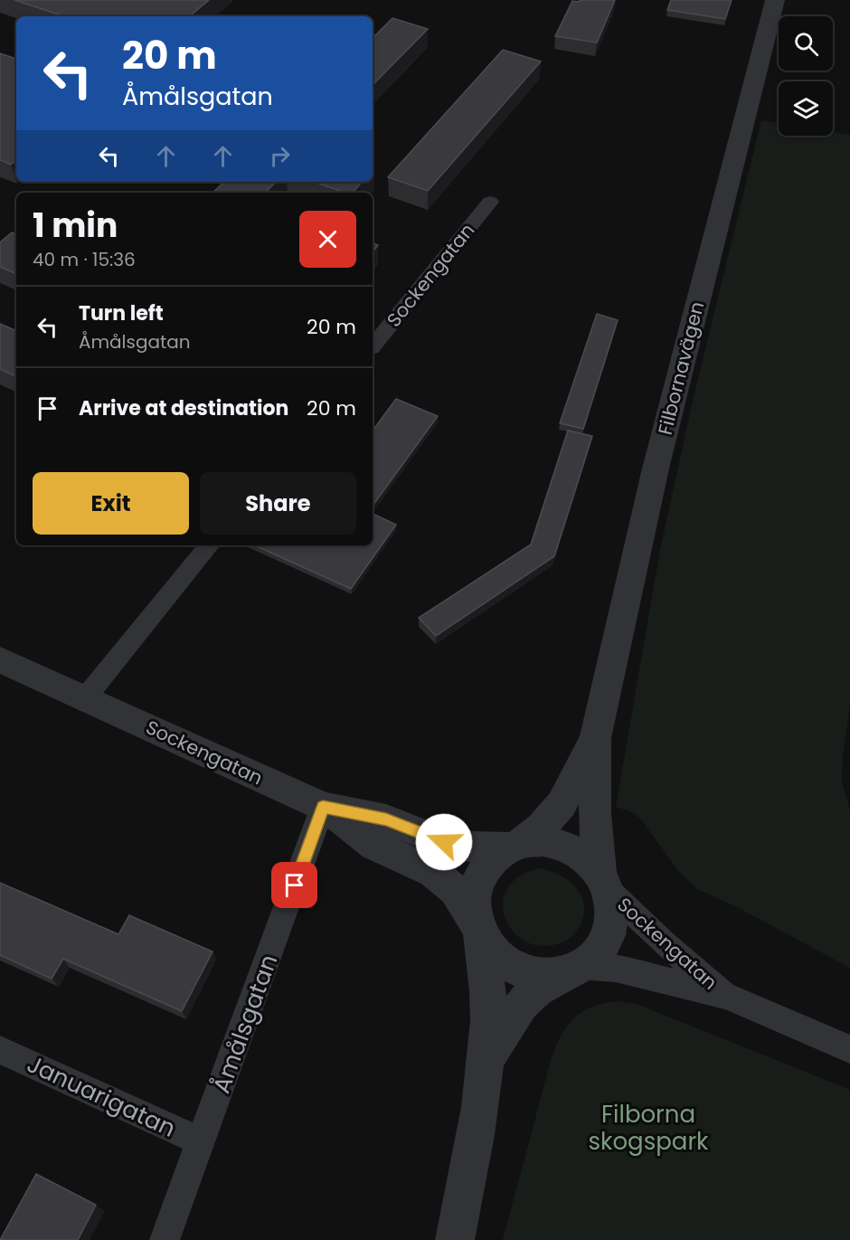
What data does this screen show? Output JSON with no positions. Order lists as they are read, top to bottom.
{
  "streets": {
    "street": [
      "Sockengatan",
      "Filbornavägen",
      "Åmålsgatan",
      "Januarigatan"
    ]
  },
  "crossings": [
    ["Sockengatan", "Filbornavägen"],
    ["Sockengatan", "Åmålsgatan"],
    ["Åmålsgatan", "Januarigatan"]
  ],
  "parks": ["Filborna skogspark"],
  "page": {
    "turn": ["20 m", "Åmålsgatan"],
    "heading": ["1 min", "40 m · 15:36"],
    "list": [
      {
        "name": "Turn left",
        "note": "Åmålsgatan",
        "value": "20 m"
      },
      {
        "name": "Arrive at destination",
        "value": "20 m"
      }
    ],
    "buttons": ["Exit", "Share"]
  }
}
